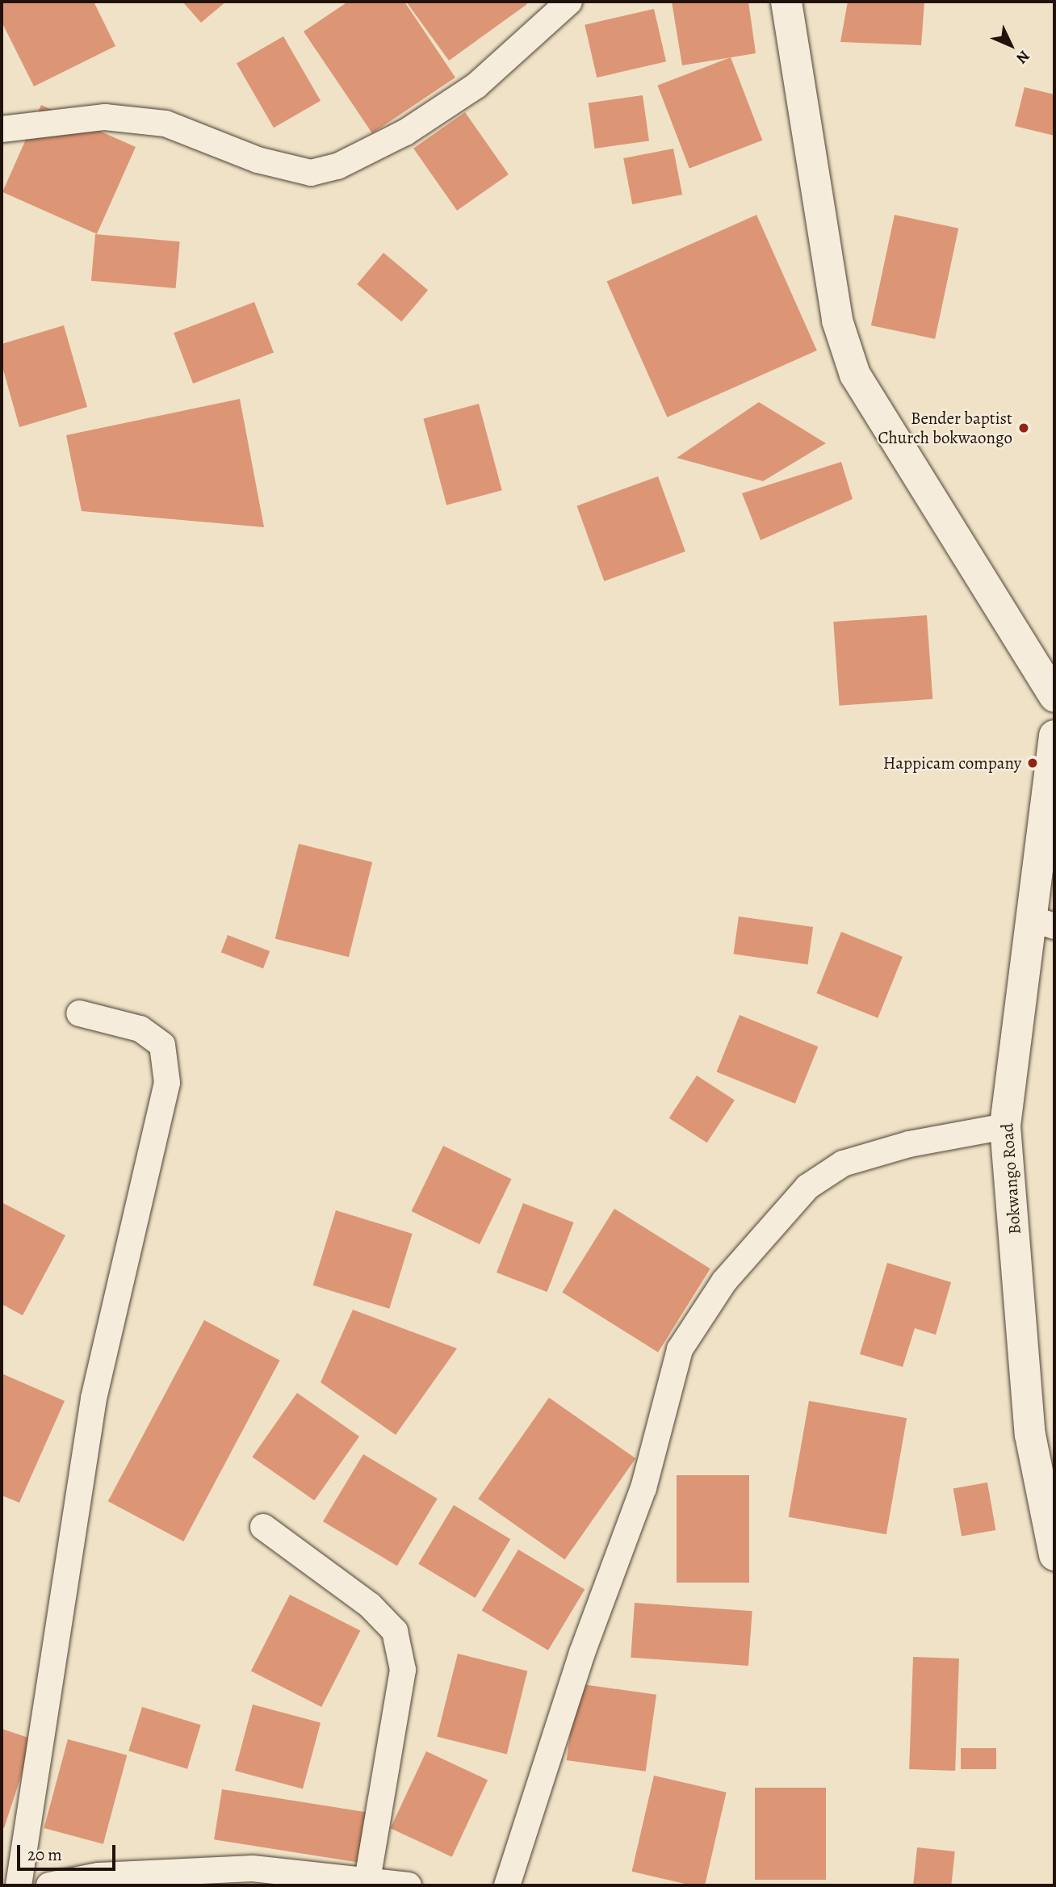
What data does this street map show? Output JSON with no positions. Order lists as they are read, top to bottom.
{
  "streets": {
    "street": ["Bokwango Road"]
  },
  "places": ["Bender baptist Church bokwaongo", "Happicam company"],
  "scale_bar": "20 m",
  "north": "bottom right"
}
